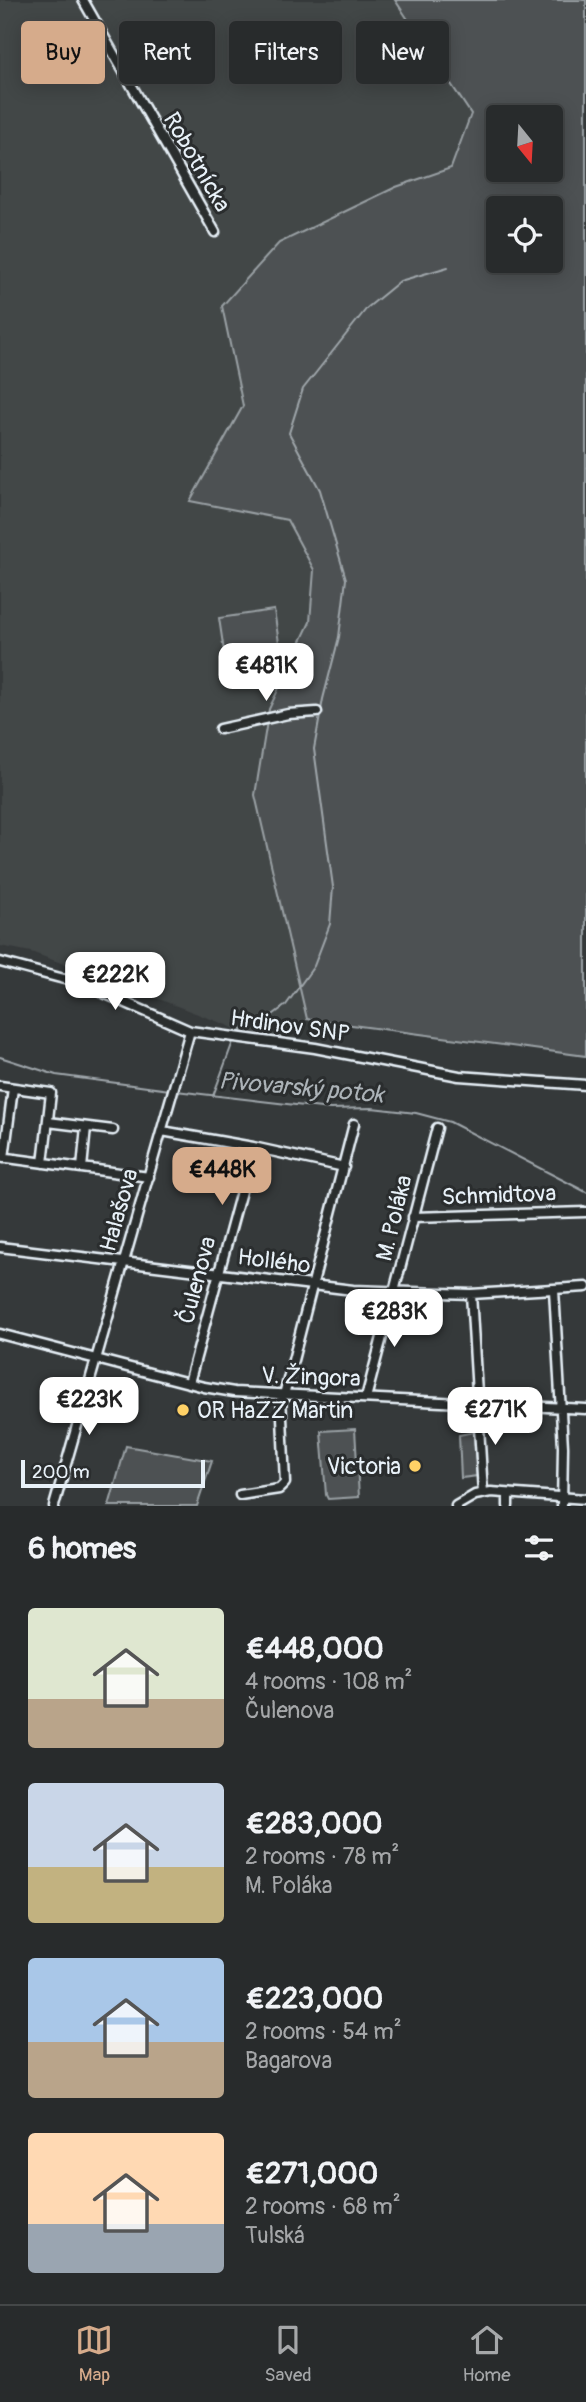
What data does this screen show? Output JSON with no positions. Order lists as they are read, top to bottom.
{
  "streets": {
    "street": [
      "Robotnícka",
      "Hrdinov SNP",
      "Schmidtova",
      "Halašova",
      "M. Poláka",
      "Hollého",
      "Čulenova",
      "V. Žingora"
    ]
  },
  "crossings": [
    ["Hrdinov SNP", "Halašova"],
    ["Schmidtova", "M. Poláka"],
    ["Halašova", "Hollého"],
    ["Halašova", "V. Žingora"],
    ["M. Poláka", "Hollého"],
    ["M. Poláka", "V. Žingora"],
    ["Hollého", "Čulenova"],
    ["Čulenova", "V. Žingora"]
  ],
  "water": ["Pivovarský potok"],
  "places": ["OR HaZZ Martin", "Victoria"],
  "scale_bar": "200 m",
  "north": "bottom",
  "page": {
    "chip": [
      "Buy",
      "Rent",
      "Filters",
      "New"
    ],
    "price": [
      "€481K",
      "€222K",
      "€448K",
      "€283K",
      "€223K",
      "€271K"
    ],
    "scale": "200 m",
    "heading": "6 homes",
    "list": [
      {
        "name": "€448,000",
        "note": "4 rooms · 108 m² · Čulenova"
      },
      {
        "name": "€283,000",
        "note": "2 rooms · 78 m² · M. Poláka"
      },
      {
        "name": "€223,000",
        "note": "2 rooms · 54 m² · Bagarova"
      },
      {
        "name": "€271,000",
        "note": "2 rooms · 68 m² · Tulská"
      }
    ],
    "tabs": ["Map", "Saved", "Home"]
  }
}
